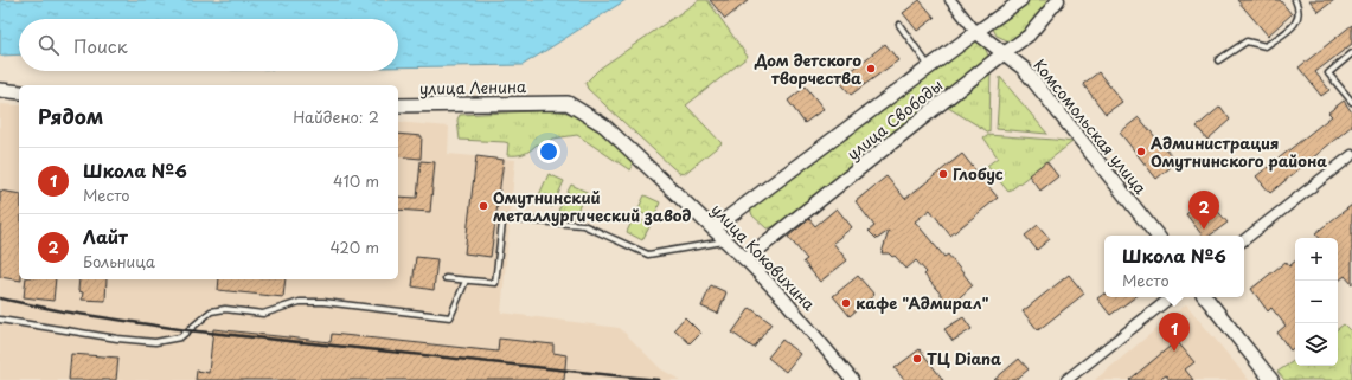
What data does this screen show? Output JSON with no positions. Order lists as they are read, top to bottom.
{
  "streets": {
    "main road": [
      "улица Ленина",
      "улица Свободы",
      "Комсомольская улица",
      "улица Коковихина"
    ]
  },
  "crossings": [
    ["улица Ленина", "улица Коковихина"],
    ["улица Свободы", "Комсомольская улица"],
    ["улица Свободы", "улица Коковихина"]
  ],
  "places": [
    "Дом детского творчества",
    "Администрация Омутнинского района",
    "Глобус",
    "Омутнинский металлургический завод",
    "кафе \"Адмирал\"",
    "ТЦ Diana"
  ],
  "page": {
    "search": "Поиск",
    "heading": ["Рядом", "Найдено: 2"],
    "list": [
      {
        "mark": "1",
        "name": "Школа №6",
        "note": "Место",
        "value": "410 m"
      },
      {
        "mark": "2",
        "name": "Лайт",
        "note": "Больница",
        "value": "420 m"
      }
    ],
    "pins": ["2", "1"],
    "popup": ["Школа №6", "Место"],
    "map_buttons": ["+", "−"]
  }
}
